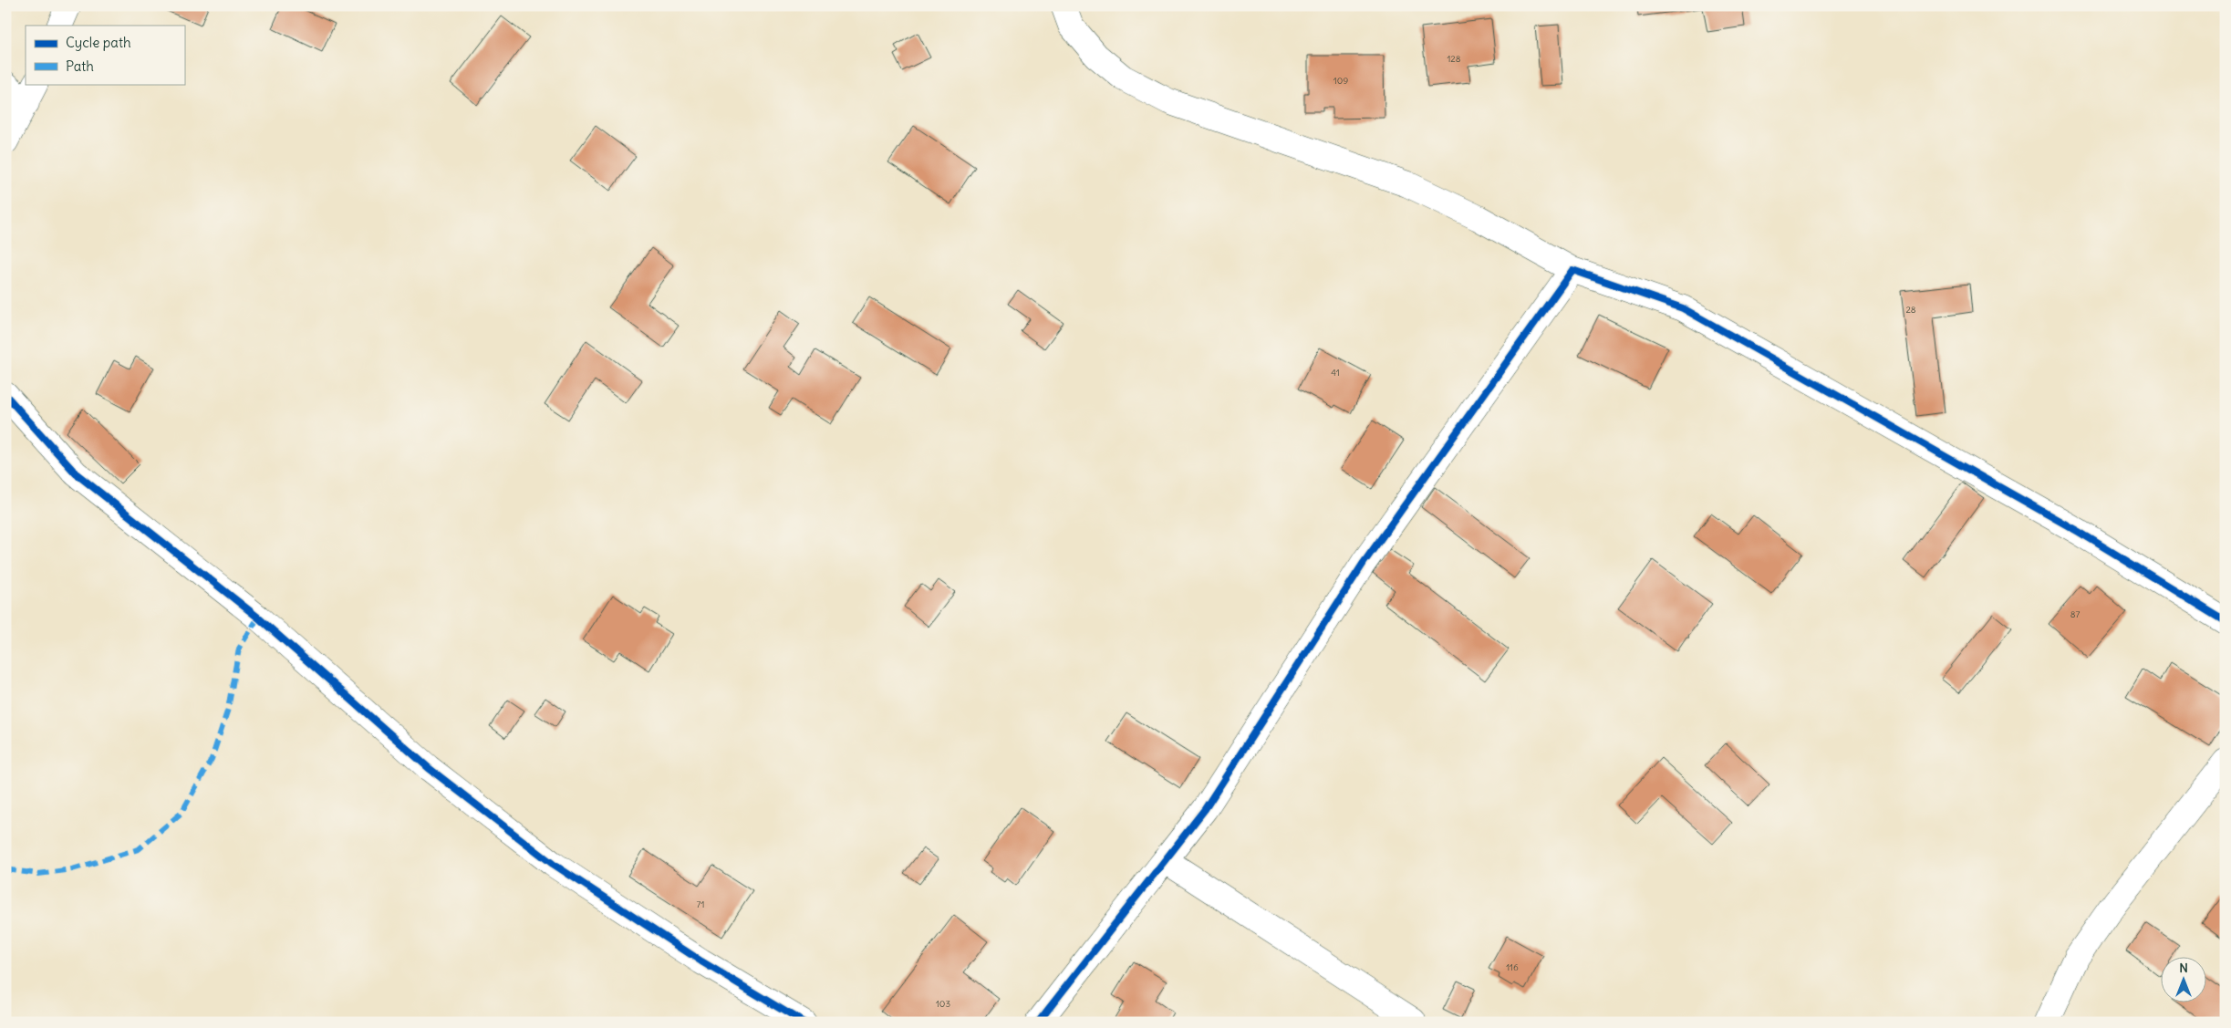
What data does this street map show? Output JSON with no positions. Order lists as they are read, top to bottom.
{
  "house_numbers": [
    "128",
    "109",
    "28",
    "41",
    "87",
    "71",
    "116",
    "103"
  ],
  "legend": ["Cycle path", "Path"],
  "north": "top"
}
